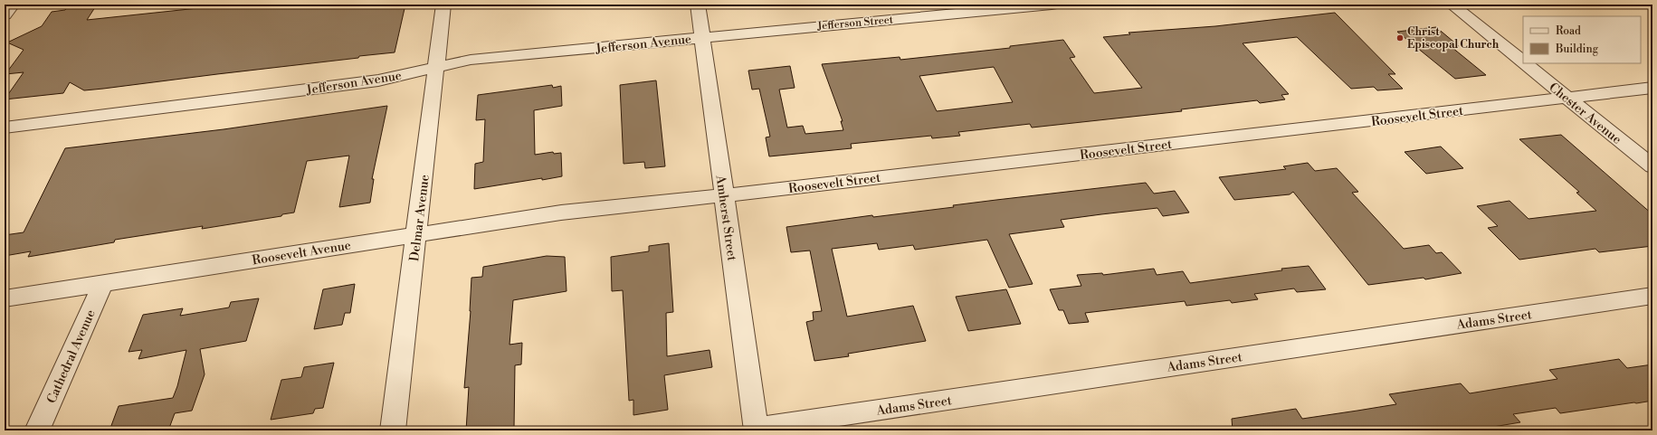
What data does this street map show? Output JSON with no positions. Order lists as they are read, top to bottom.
{
  "streets": {
    "street": [
      "Jefferson Street",
      "Jefferson Avenue",
      "Chester Avenue",
      "Roosevelt Street",
      "Delmar Avenue",
      "Amherst Street",
      "Roosevelt Avenue",
      "Adams Street",
      "Cathedral Avenue"
    ]
  },
  "crossings": [
    ["Jefferson Street", "Jefferson Avenue"],
    ["Jefferson Street", "Amherst Street"],
    ["Jefferson Avenue", "Delmar Avenue"],
    ["Jefferson Avenue", "Amherst Street"],
    ["Chester Avenue", "Roosevelt Street"],
    ["Roosevelt Street", "Amherst Street"],
    ["Roosevelt Street", "Roosevelt Avenue"],
    ["Delmar Avenue", "Roosevelt Avenue"],
    ["Amherst Street", "Adams Street"],
    ["Roosevelt Avenue", "Cathedral Avenue"]
  ],
  "places": ["Christ Episcopal Church"],
  "legend": ["Road", "Building"]
}
